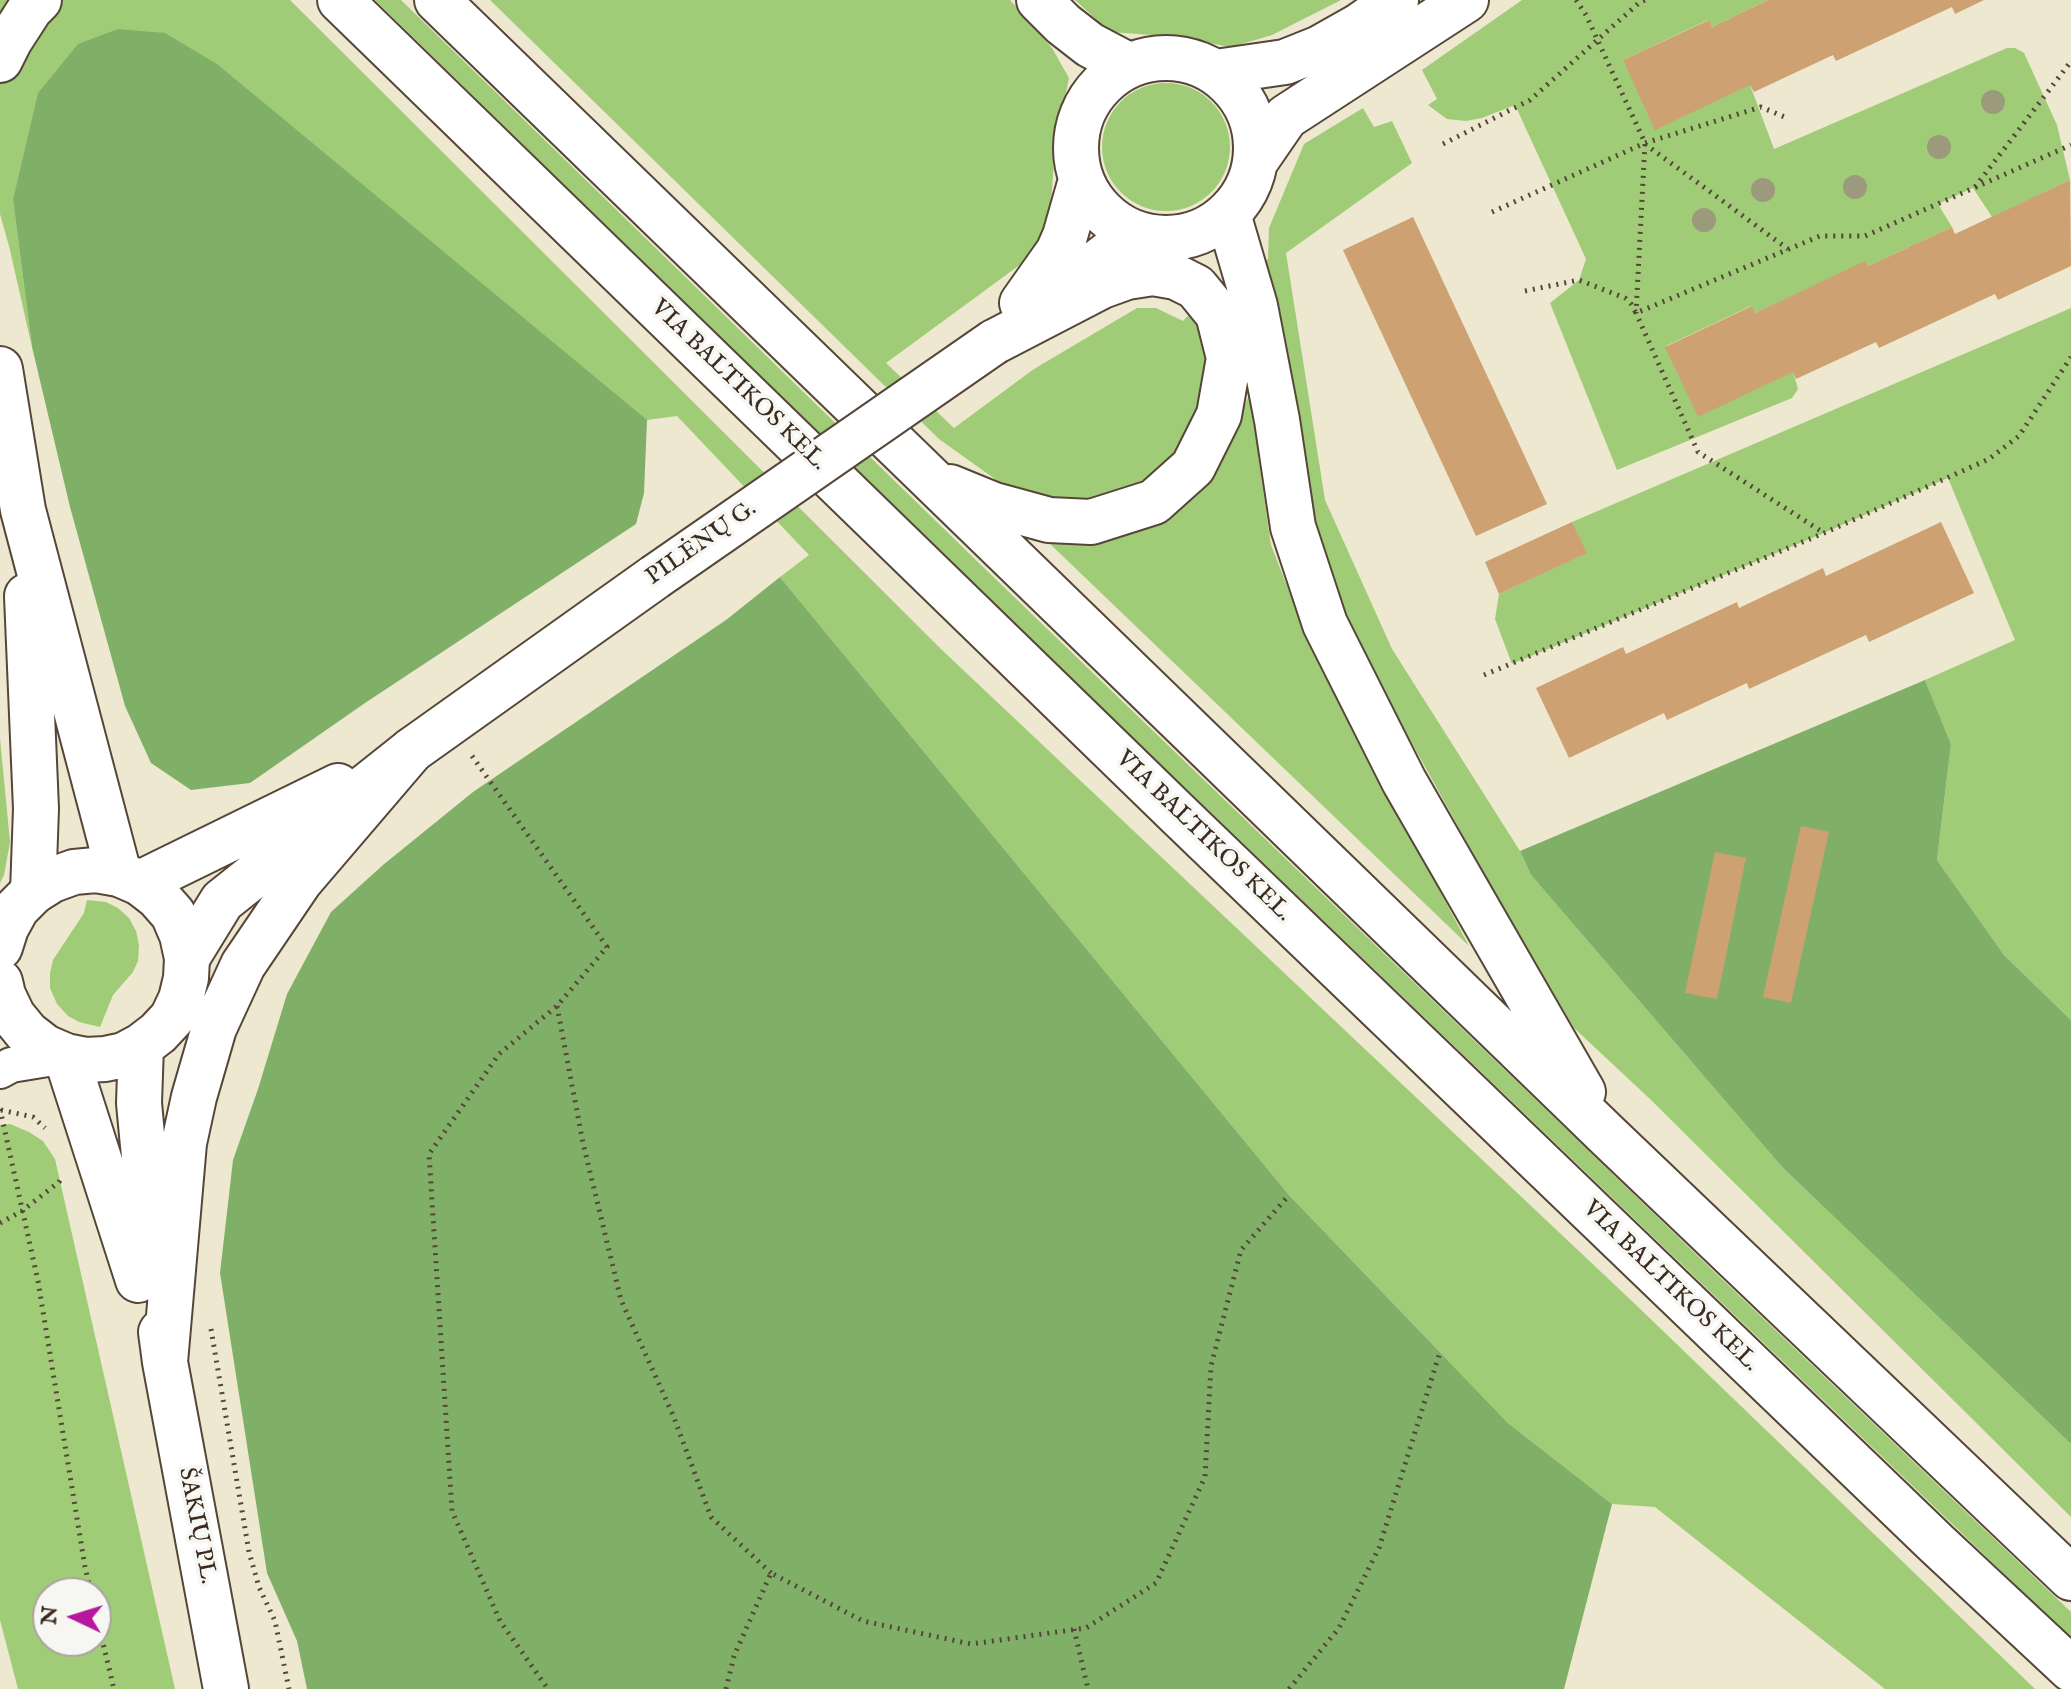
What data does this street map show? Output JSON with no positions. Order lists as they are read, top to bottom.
{
  "streets": {
    "main road": ["VIA BALTIKOS KEL.", "PILĖNŲ G.", "ŠAKIŲ PL."]
  },
  "north": "left"
}
